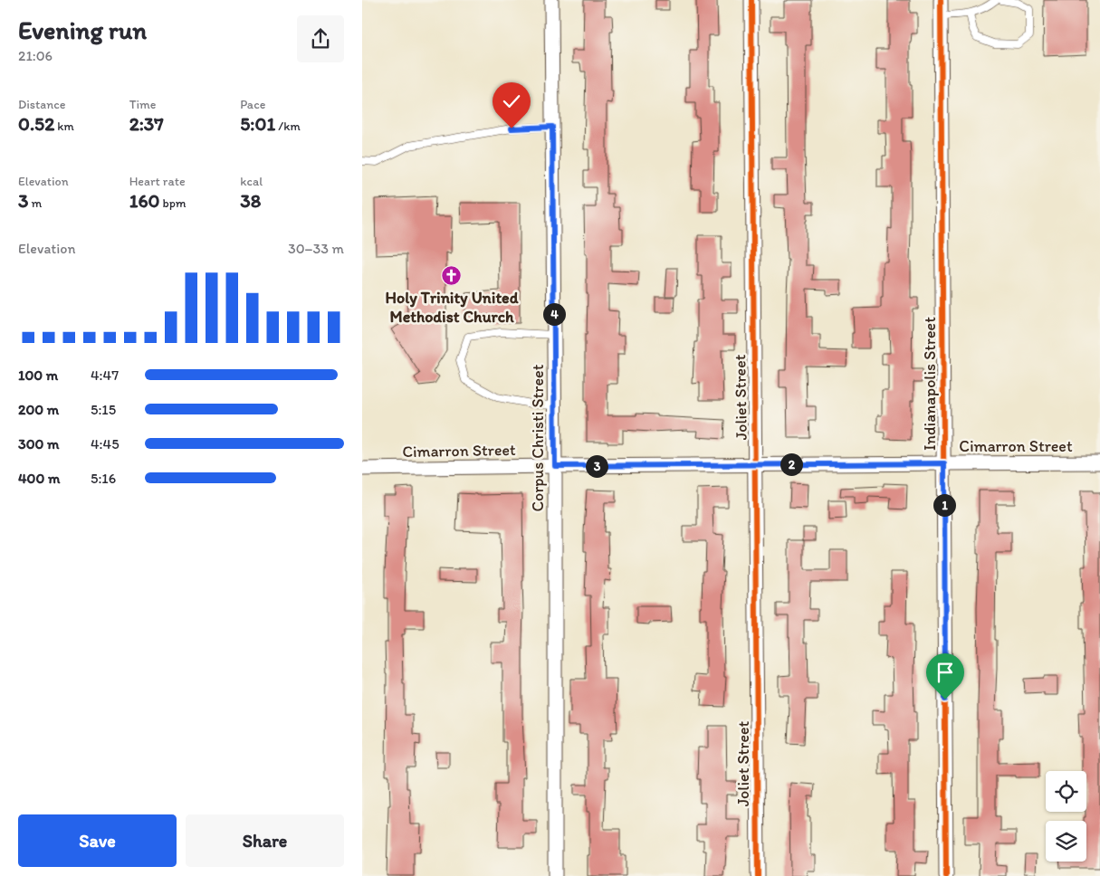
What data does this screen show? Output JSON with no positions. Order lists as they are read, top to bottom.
{
  "streets": {
    "street": [
      "Indianapolis Street",
      "Joliet Street",
      "Corpus Christi Street",
      "Cimarron Street"
    ]
  },
  "crossings": [
    ["Indianapolis Street", "Cimarron Street"],
    ["Joliet Street", "Cimarron Street"],
    ["Corpus Christi Street", "Cimarron Street"]
  ],
  "places": {
    "church": ["Holy Trinity United Methodist Church"]
  },
  "page": {
    "heading": ["Evening run", "21:06"],
    "stats": [
      ["Distance", "0.52 km"],
      ["Time", "2:37"],
      ["Pace", "5:01 /km"],
      ["Elevation", "3 m"],
      ["Heart rate", "160 bpm"],
      ["kcal", "38"]
    ],
    "chart": ["Elevation", "30–33 m"],
    "pins": [
      "4",
      "2",
      "3",
      "1"
    ],
    "list": [
      {
        "name": "100 m",
        "note": "4:47"
      },
      {
        "name": "200 m",
        "note": "5:15"
      },
      {
        "name": "300 m",
        "note": "4:45"
      },
      {
        "name": "400 m",
        "note": "5:16"
      }
    ],
    "buttons": ["Save", "Share"]
  }
}
